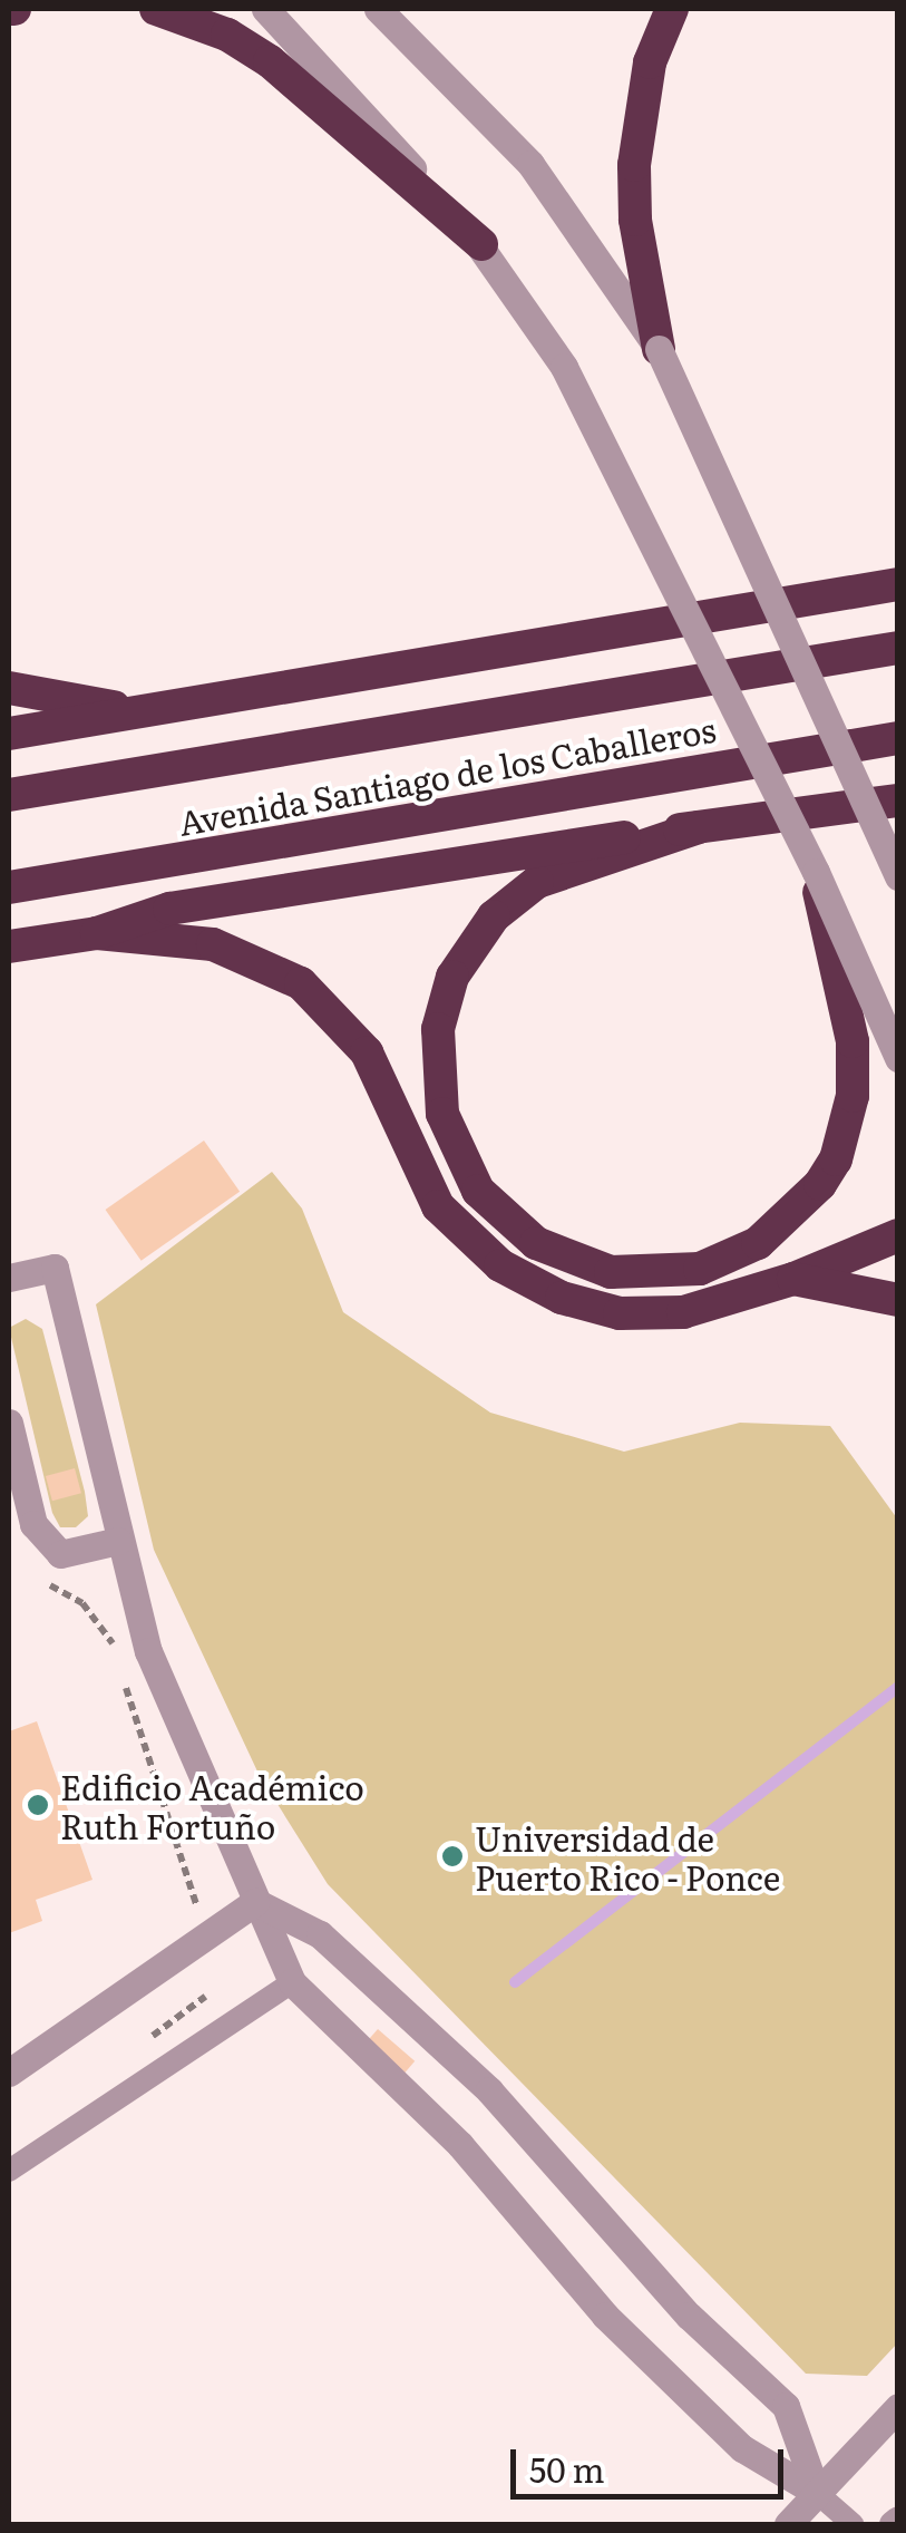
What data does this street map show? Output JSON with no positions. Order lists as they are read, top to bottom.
{
  "streets": {
    "highway": ["Avenida Santiago de los Caballeros"]
  },
  "places": ["Edificio Académico Ruth Fortuño", "Universidad de Puerto Rico - Ponce"],
  "scale_bar": "50 m"
}
